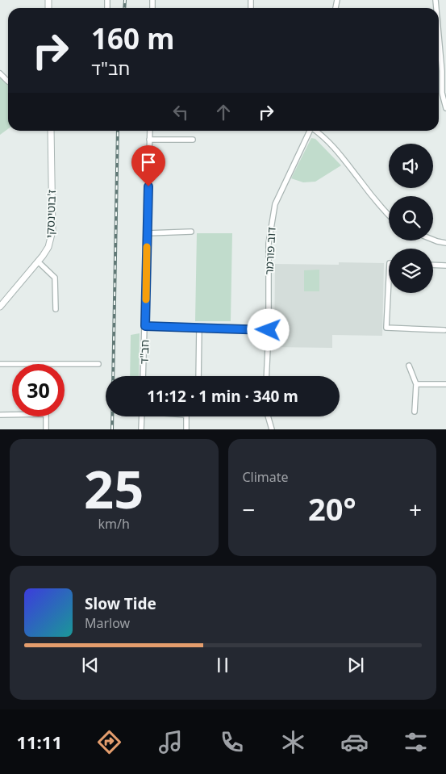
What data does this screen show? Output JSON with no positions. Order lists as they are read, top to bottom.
{
  "streets": {
    "street": ["ז'בוטינסקי", "דוב פורמר", "חב\"ד"]
  },
  "page": {
    "turn": ["160 m", "חב\"ד"],
    "limit": "30",
    "trip": "11:12 · 1 min · 340 m",
    "tile": [
      ["25", "km/h"],
      "Climate"
    ],
    "heat": ["−", "20°", "+"],
    "song": ["Slow Tide", "Marlow"],
    "tabs": "11:11"
  }
}
